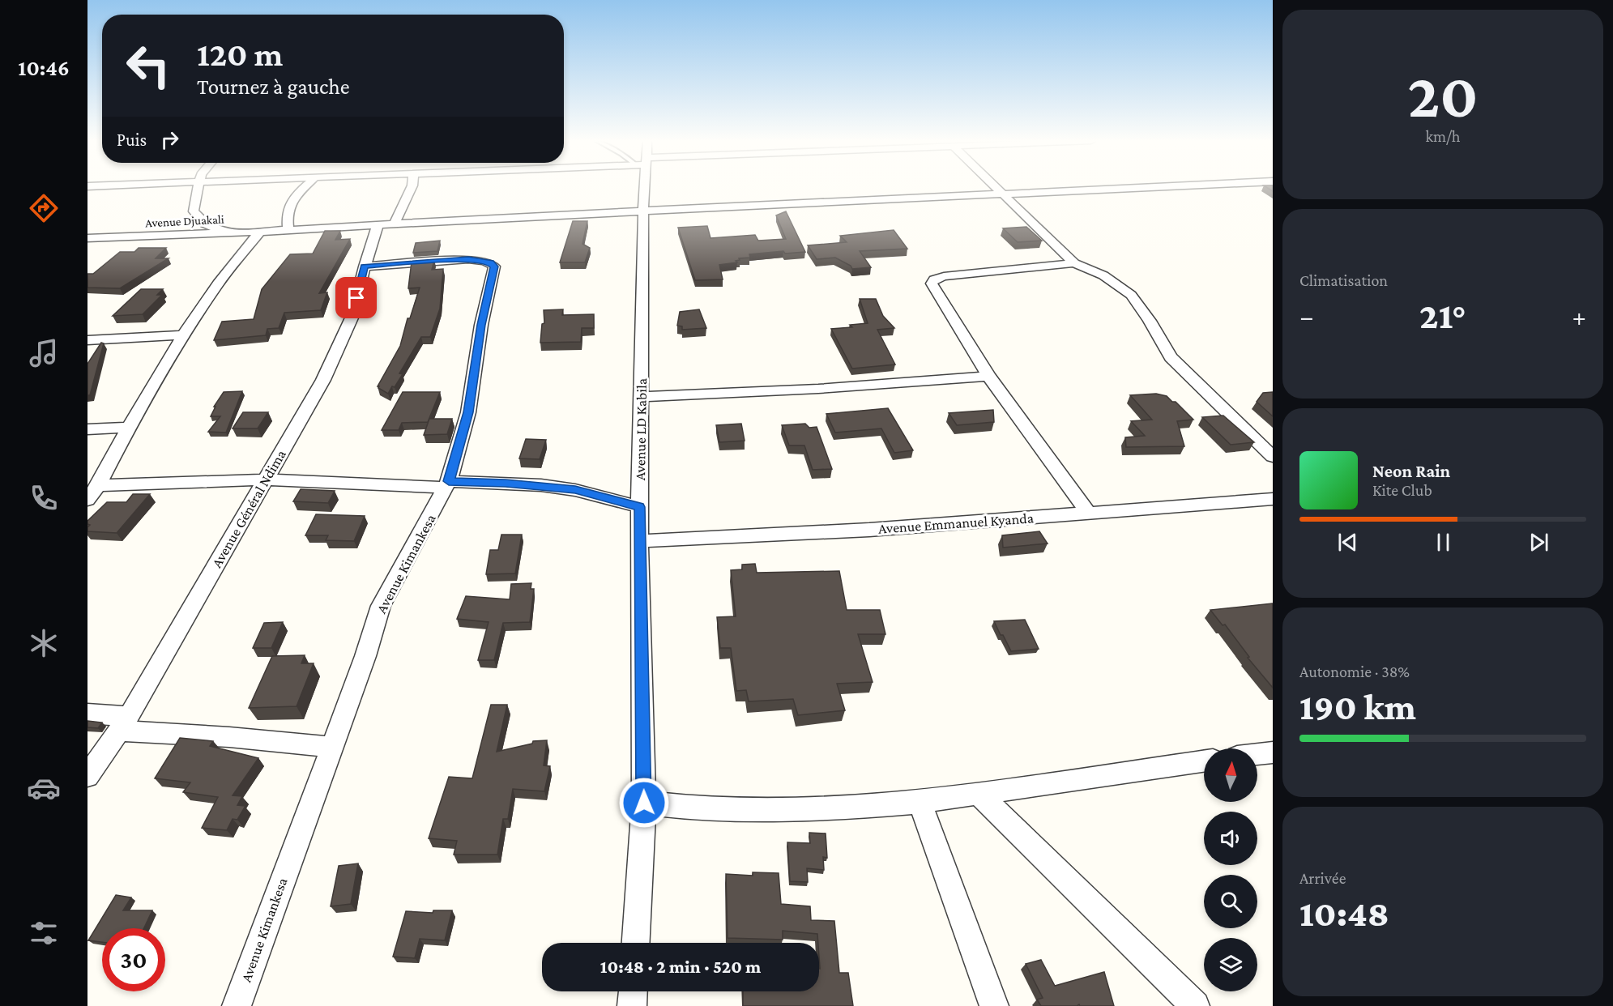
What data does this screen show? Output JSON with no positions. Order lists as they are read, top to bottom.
{
  "streets": {
    "street": [
      "Avenue Djuakali",
      "Avenue LD Kabila",
      "Avenue Général Ndima",
      "Avenue Emmanuel Kyanda",
      "Avenue Kimankesa"
    ]
  },
  "crossings": [
    ["Avenue Djuakali", "Avenue LD Kabila"],
    ["Avenue Djuakali", "Avenue Général Ndima"],
    ["Avenue LD Kabila", "Avenue Emmanuel Kyanda"],
    ["Avenue Général Ndima", "Avenue Kimankesa"]
  ],
  "north": "top",
  "page": {
    "tabs": "10:46",
    "tile": [
      ["20", "km/h"],
      "Climatisation",
      ["Autonomie · 38%", "190 km"],
      ["Arrivée", "10:48"]
    ],
    "turn": ["120 m", "Tournez à gauche"],
    "then": "Puis",
    "heat": ["−", "21°", "+"],
    "song": ["Neon Rain", "Kite Club"],
    "limit": "30",
    "trip": "10:48 · 2 min · 520 m"
  }
}
